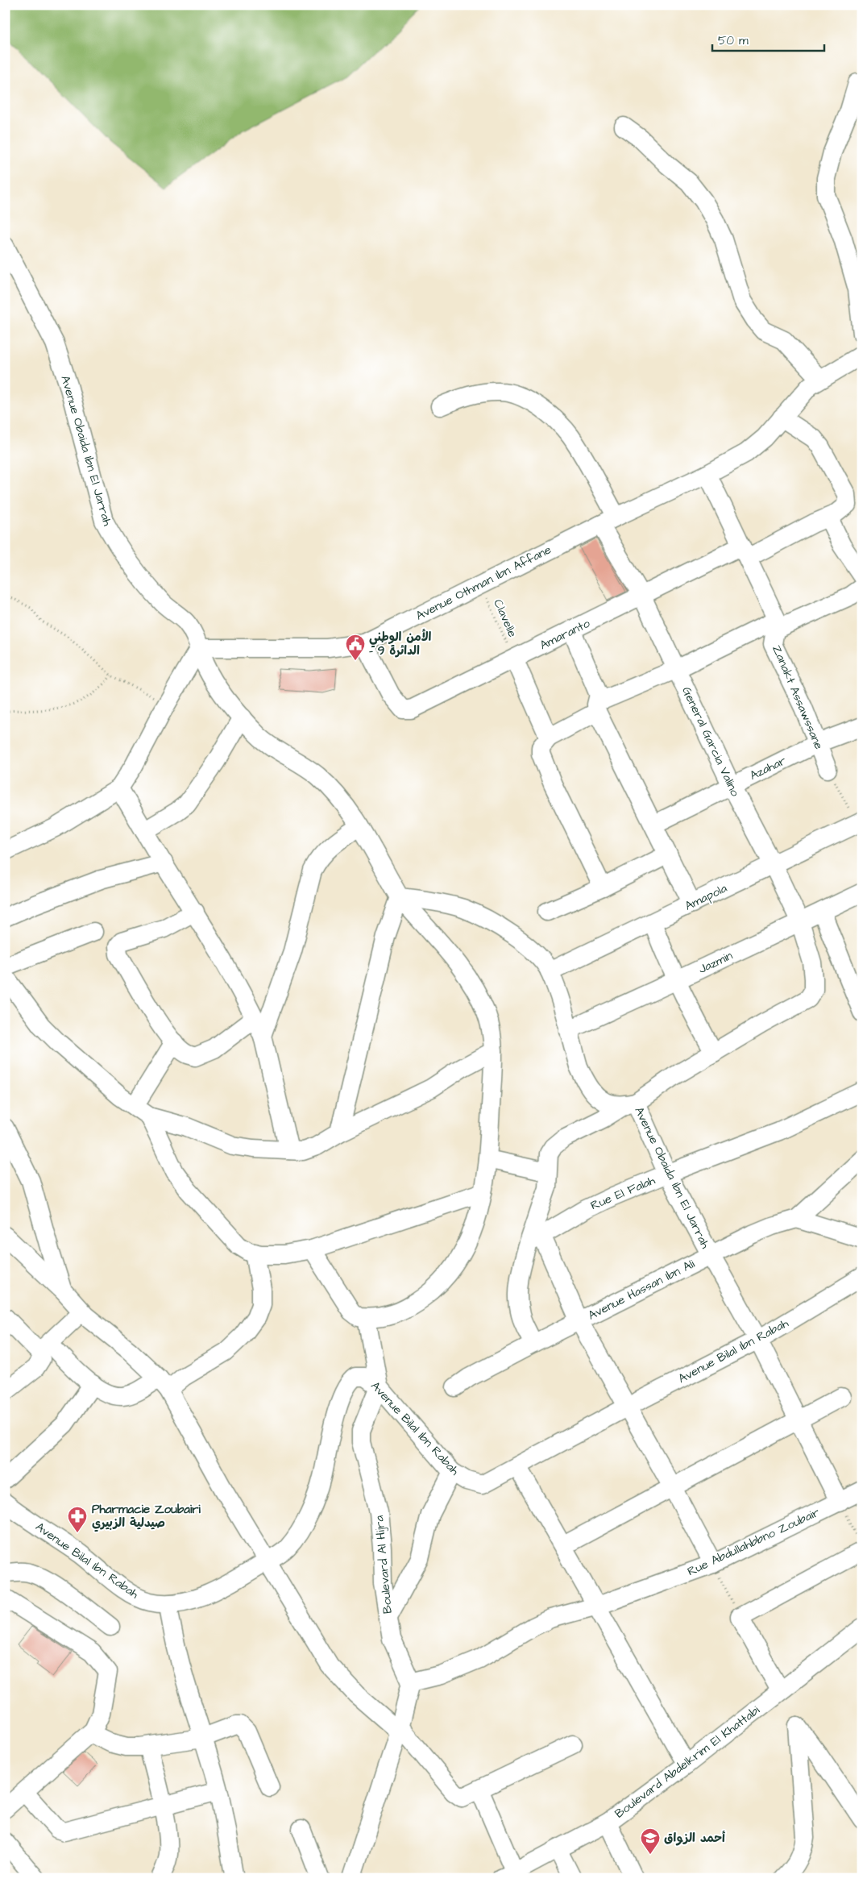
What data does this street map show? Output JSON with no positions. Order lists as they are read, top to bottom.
{
  "streets": {
    "street": [
      "Avenue Obaida Ibn El Jarrah",
      "Avenue Othman Ibn Affane",
      "Amaranto",
      "Zanakt Assawssane",
      "General Garcia Valino",
      "Azahar",
      "Amapola",
      "Jazmin",
      "Rue El Falah",
      "Avenue Hassan Ibn Ali",
      "Avenue Bilal Ibn Rabah",
      "Rue Abdullahbbno Zoubair",
      "Boulevard Al Hijra",
      "Boulevard Abdelkrim El Khattabi"
    ],
    "path": ["Clavelle"]
  },
  "crossings": [
    ["Avenue Obaida Ibn El Jarrah", "Avenue Othman Ibn Affane"],
    ["Avenue Obaida Ibn El Jarrah", "General Garcia Valino"],
    ["Avenue Obaida Ibn El Jarrah", "Amapola"],
    ["Avenue Obaida Ibn El Jarrah", "Jazmin"],
    ["Avenue Obaida Ibn El Jarrah", "Rue El Falah"],
    ["Avenue Obaida Ibn El Jarrah", "Avenue Hassan Ibn Ali"],
    ["Avenue Obaida Ibn El Jarrah", "Avenue Bilal Ibn Rabah"],
    ["Avenue Obaida Ibn El Jarrah", "Rue Abdullahbbno Zoubair"],
    ["Avenue Othman Ibn Affane", "Clavelle"],
    ["Avenue Othman Ibn Affane", "Amaranto"],
    ["Avenue Othman Ibn Affane", "Zanakt Assawssane"],
    ["Avenue Othman Ibn Affane", "General Garcia Valino"],
    ["Clavelle", "Amaranto"],
    ["Amaranto", "Zanakt Assawssane"],
    ["Amaranto", "General Garcia Valino"],
    ["Zanakt Assawssane", "Azahar"],
    ["General Garcia Valino", "Azahar"],
    ["General Garcia Valino", "Amapola"],
    ["General Garcia Valino", "Jazmin"],
    ["General Garcia Valino", "Rue El Falah"],
    ["Avenue Bilal Ibn Rabah", "Boulevard Al Hijra"],
    ["Rue Abdullahbbno Zoubair", "Boulevard Al Hijra"]
  ],
  "places": {
    "public building": ["الأمن الوطني - الدائرة 9"],
    "pharmacy": ["Pharmacie Zoubairi صيدلية الزبيري"],
    "school or university": ["أحمد الزواق"]
  },
  "scale_bar": "50 m"
}
